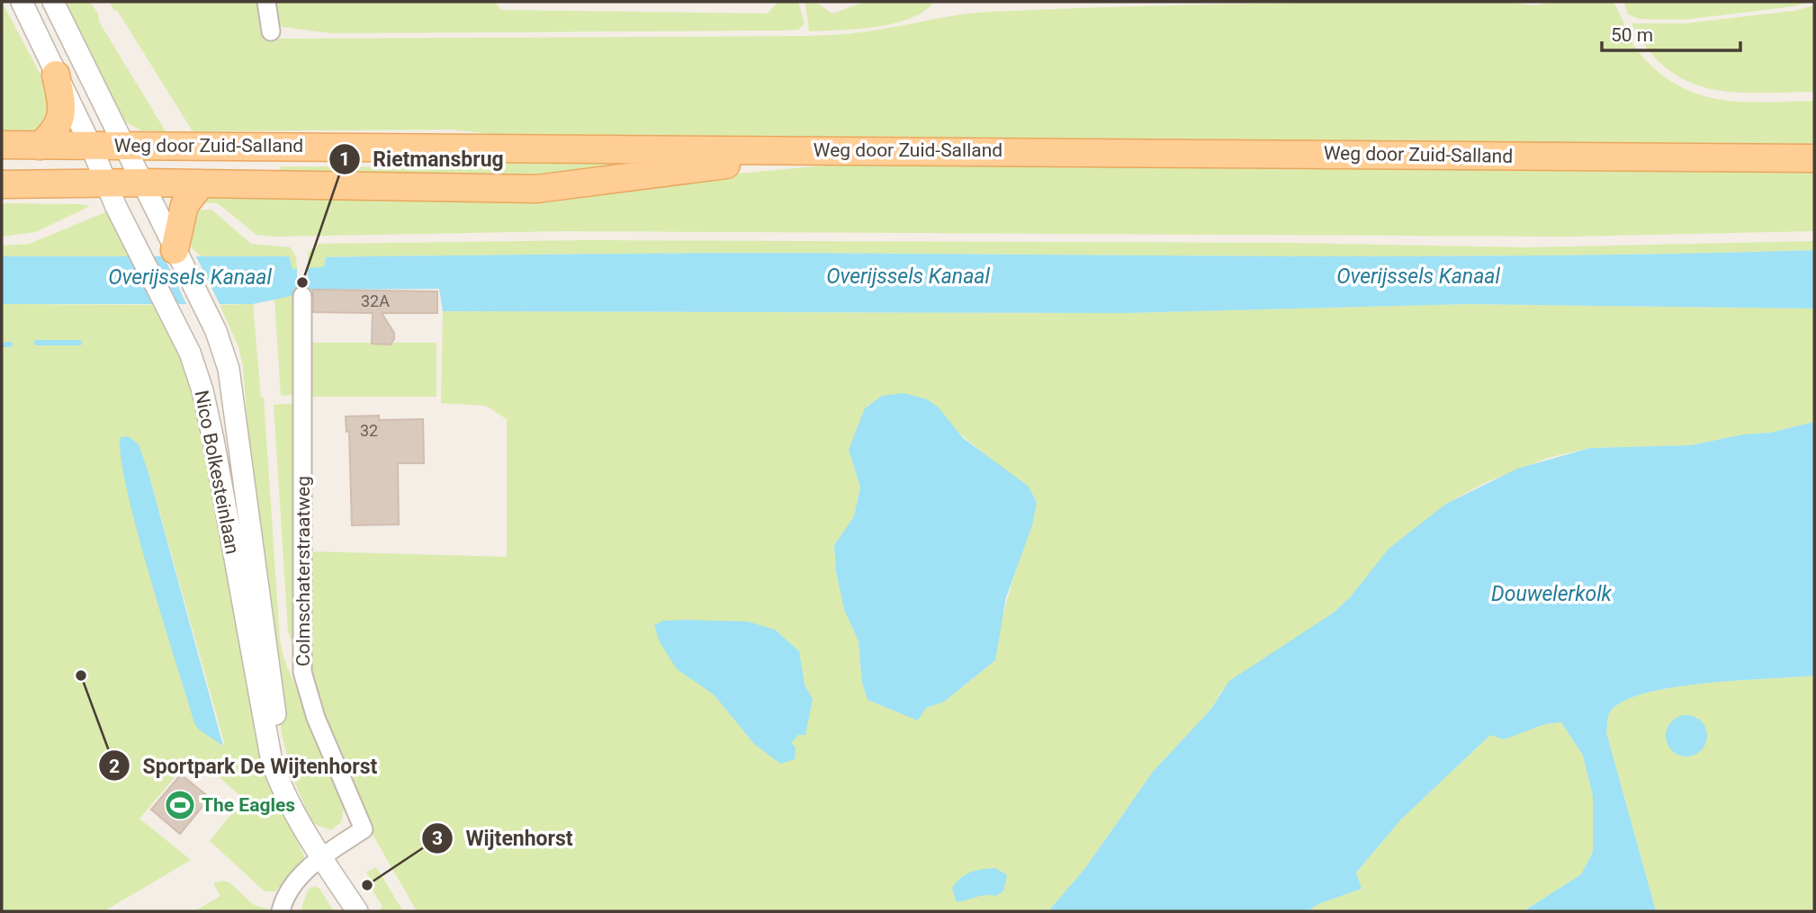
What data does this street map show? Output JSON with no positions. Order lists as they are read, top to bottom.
{
  "streets": {
    "main road": ["Weg door Zuid-Salland"],
    "street": ["Nico Bolkesteinlaan", "Colmschaterstraatweg"]
  },
  "crossings": [
    ["Weg door Zuid-Salland", "Nico Bolkesteinlaan"],
    ["Nico Bolkesteinlaan", "Colmschaterstraatweg"]
  ],
  "water": ["Overijssels Kanaal", "Douwelerkolk"],
  "places": {
    "other": ["Rietmansbrug", "Sportpark De Wijtenhorst", "Wijtenhorst"],
    "sports": ["The Eagles"]
  },
  "house_numbers": ["32A", "32"],
  "scale_bar": "50 m"
}
